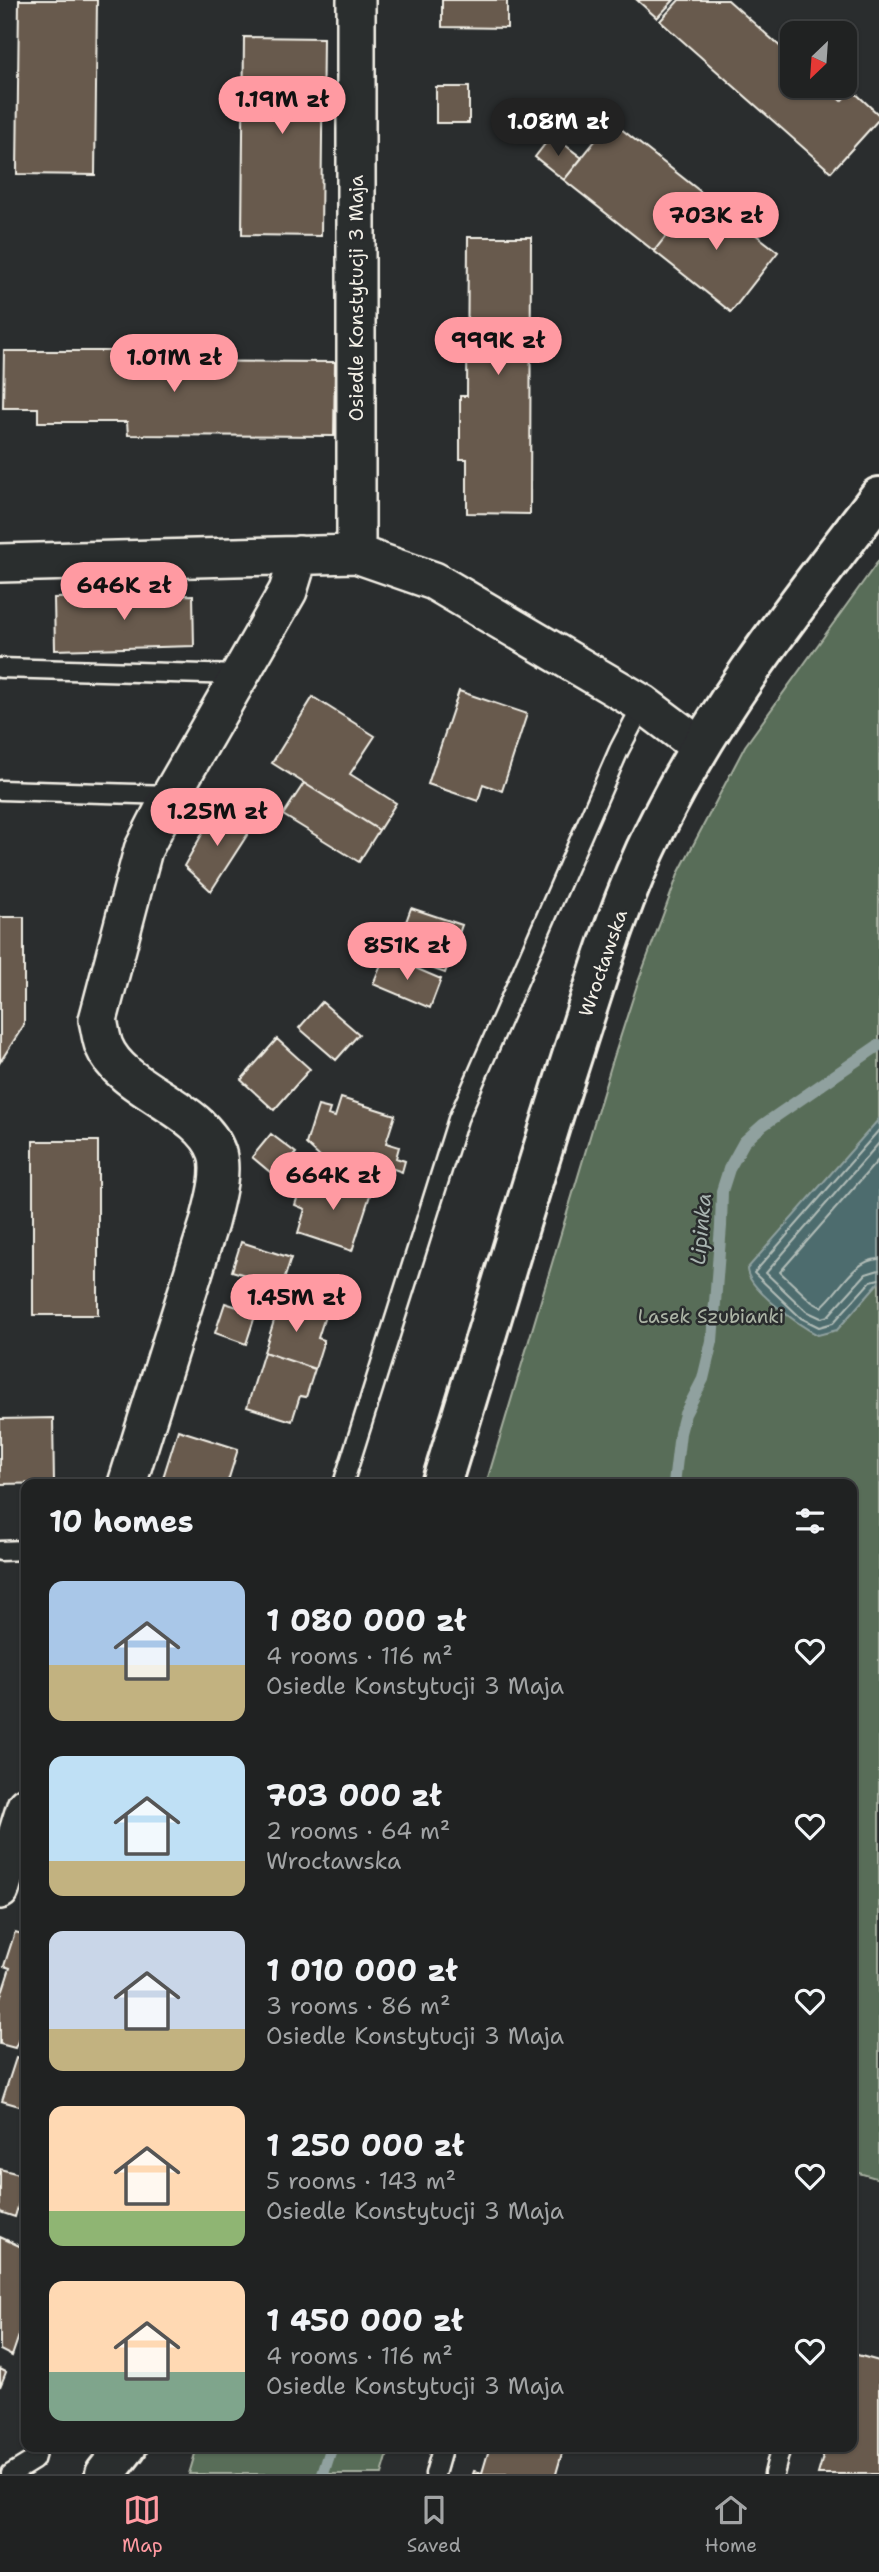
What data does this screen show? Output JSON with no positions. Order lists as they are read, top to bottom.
{
  "streets": {
    "street": ["Osiedle Konstytucji 3 Maja", "Wrocławska"]
  },
  "water": ["Lipinka"],
  "parks": ["Lasek Szubianki"],
  "north": "bottom left",
  "page": {
    "price": [
      "1.19M zł",
      "1.08M zł",
      "703K zł",
      "999K zł",
      "1.01M zł",
      "646K zł",
      "1.25M zł",
      "851K zł",
      "664K zł",
      "1.45M zł"
    ],
    "heading": "10 homes",
    "list": [
      {
        "name": "1 080 000 zł",
        "note": "4 rooms · 116 m² · Osiedle Konstytucji 3 Maja"
      },
      {
        "name": "703 000 zł",
        "note": "2 rooms · 64 m² · Wrocławska"
      },
      {
        "name": "1 010 000 zł",
        "note": "3 rooms · 86 m² · Osiedle Konstytucji 3 Maja"
      },
      {
        "name": "1 250 000 zł",
        "note": "5 rooms · 143 m² · Osiedle Konstytucji 3 Maja"
      },
      {
        "name": "1 450 000 zł",
        "note": "4 rooms · 116 m² · Osiedle Konstytucji 3 Maja"
      }
    ],
    "tabs": ["Map", "Saved", "Home"]
  }
}
